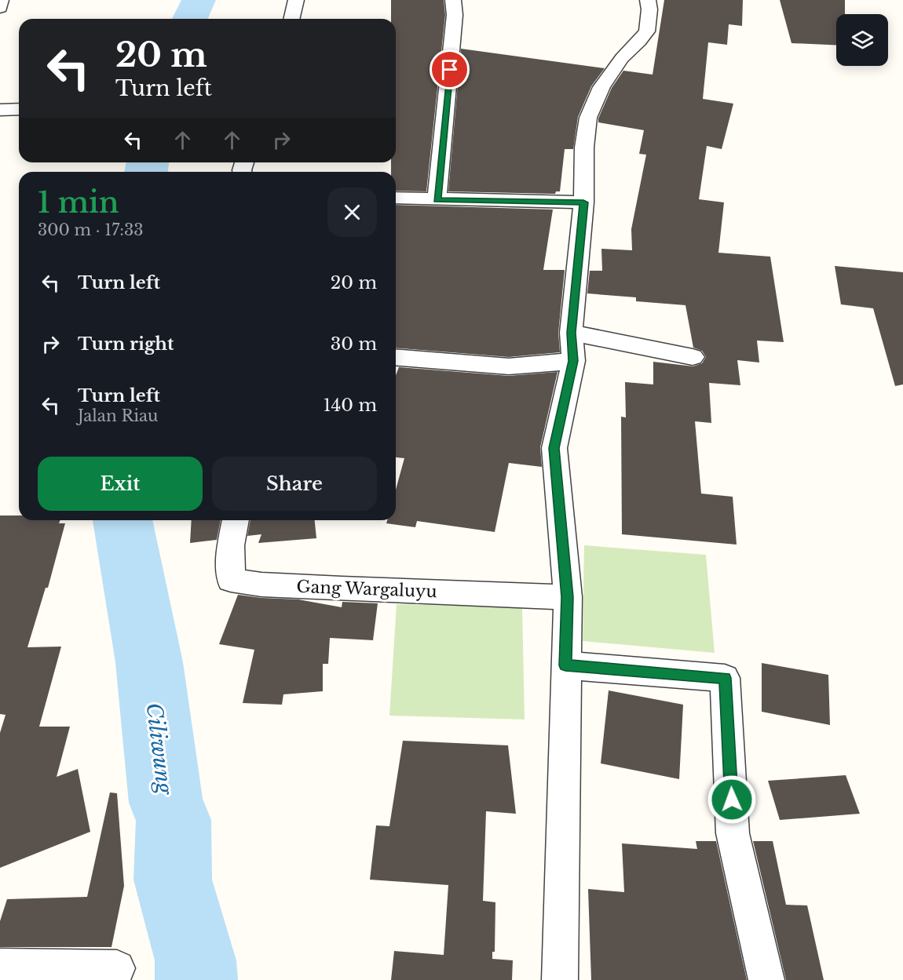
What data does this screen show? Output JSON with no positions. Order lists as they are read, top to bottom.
{
  "streets": {
    "street": ["Gang Wargaluyu"]
  },
  "water": ["Ciliwung"],
  "page": {
    "turn": ["20 m", "Turn left"],
    "heading": ["1 min", "300 m · 17:33"],
    "list": [
      {
        "name": "Turn left",
        "value": "20 m"
      },
      {
        "name": "Turn right",
        "value": "30 m"
      },
      {
        "name": "Turn left",
        "note": "Jalan Riau",
        "value": "140 m"
      }
    ],
    "buttons": ["Exit", "Share"]
  }
}
